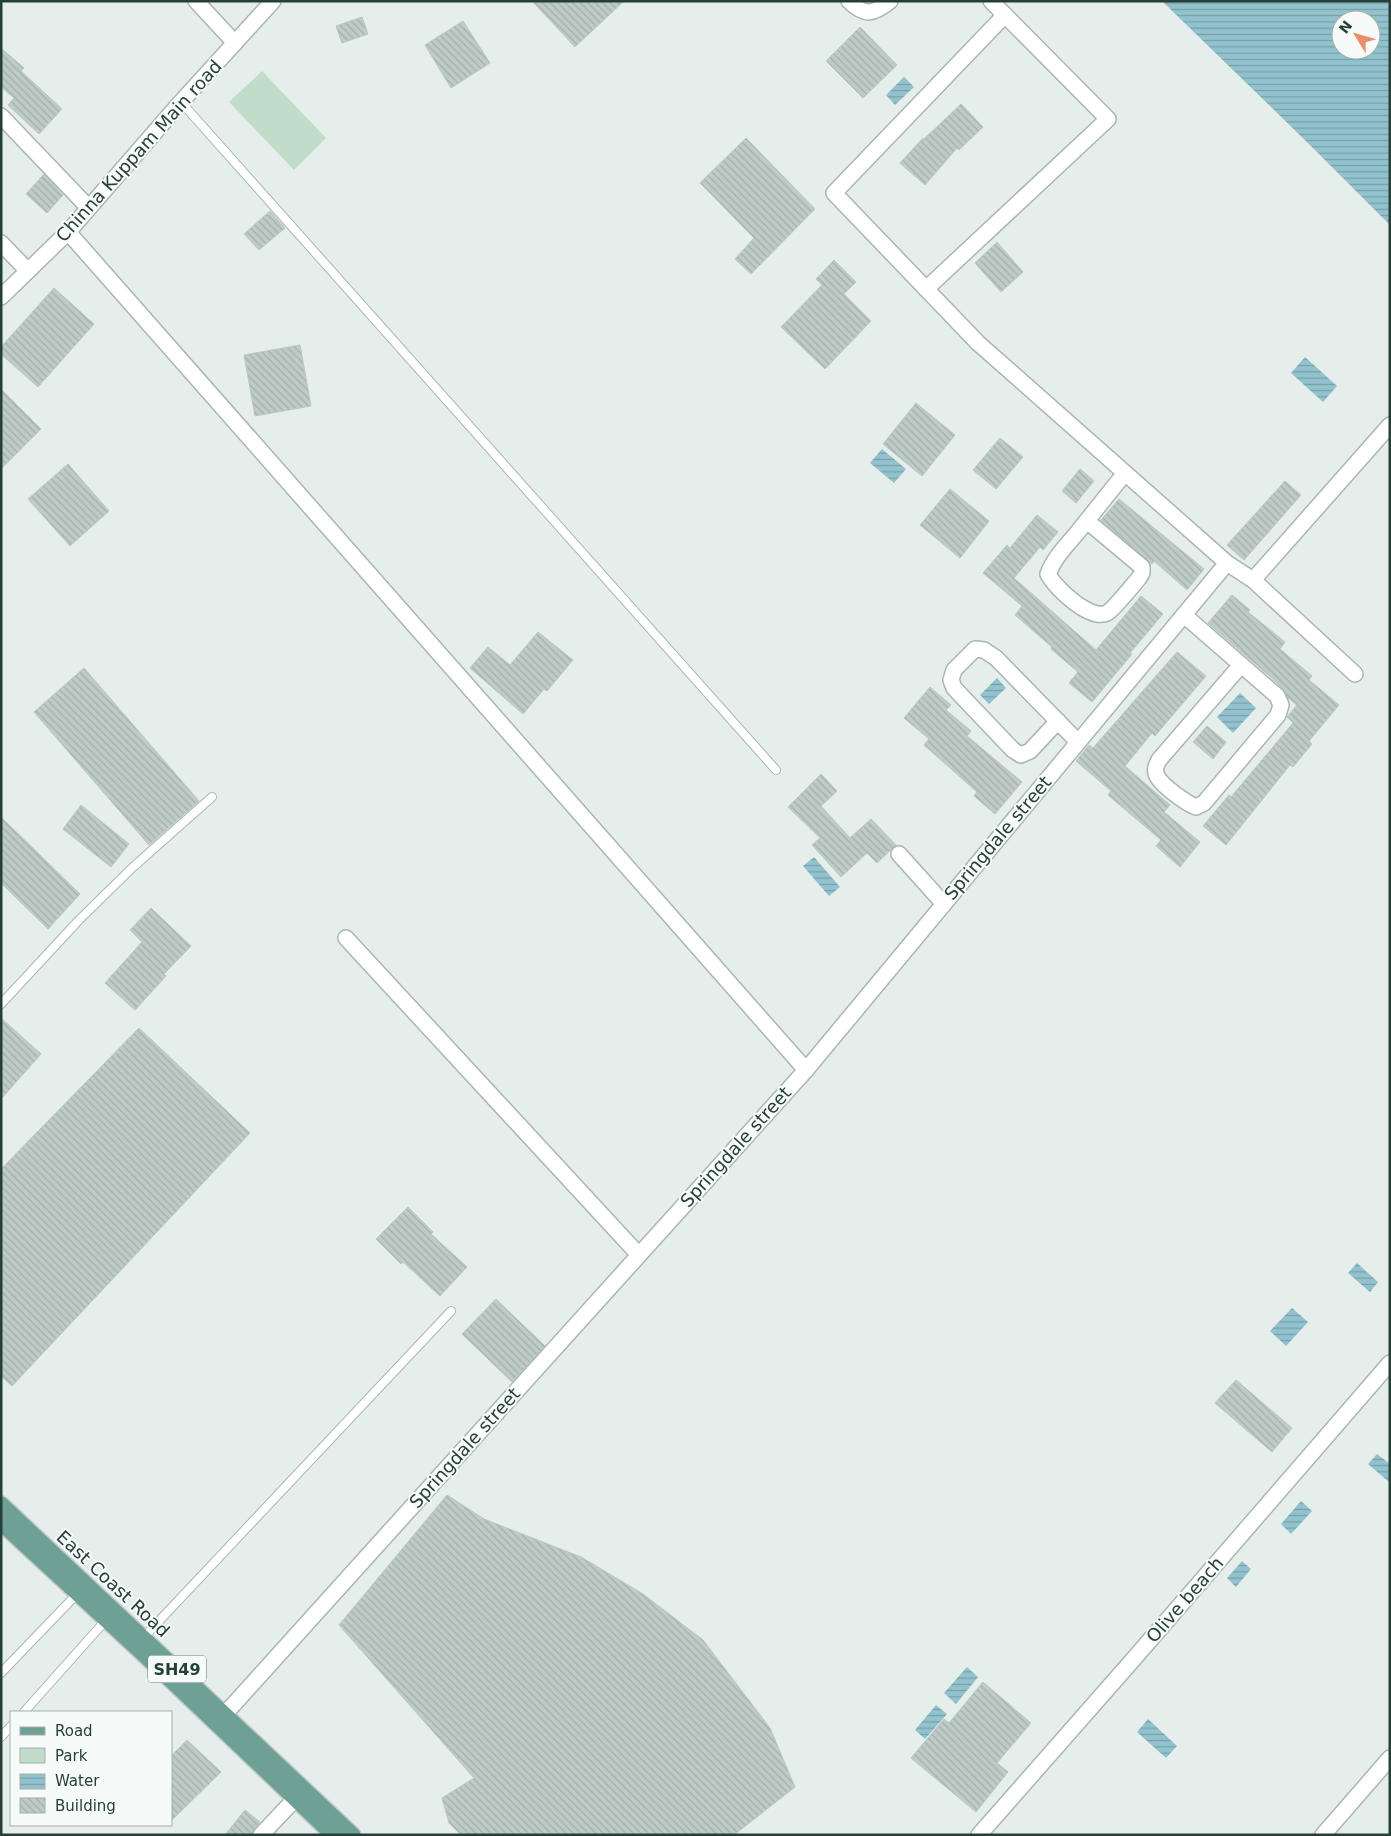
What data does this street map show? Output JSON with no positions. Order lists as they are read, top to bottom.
{
  "streets": {
    "main road": ["East Coast Road", "SH49"],
    "street": ["Chinna Kuppam Main road", "Springdale street", "Olive beach"]
  },
  "crossings": [
    ["Springdale street", "East Coast Road"]
  ],
  "legend": [
    "Road",
    "Park",
    "Water",
    "Building"
  ],
  "north": "top left"
}
